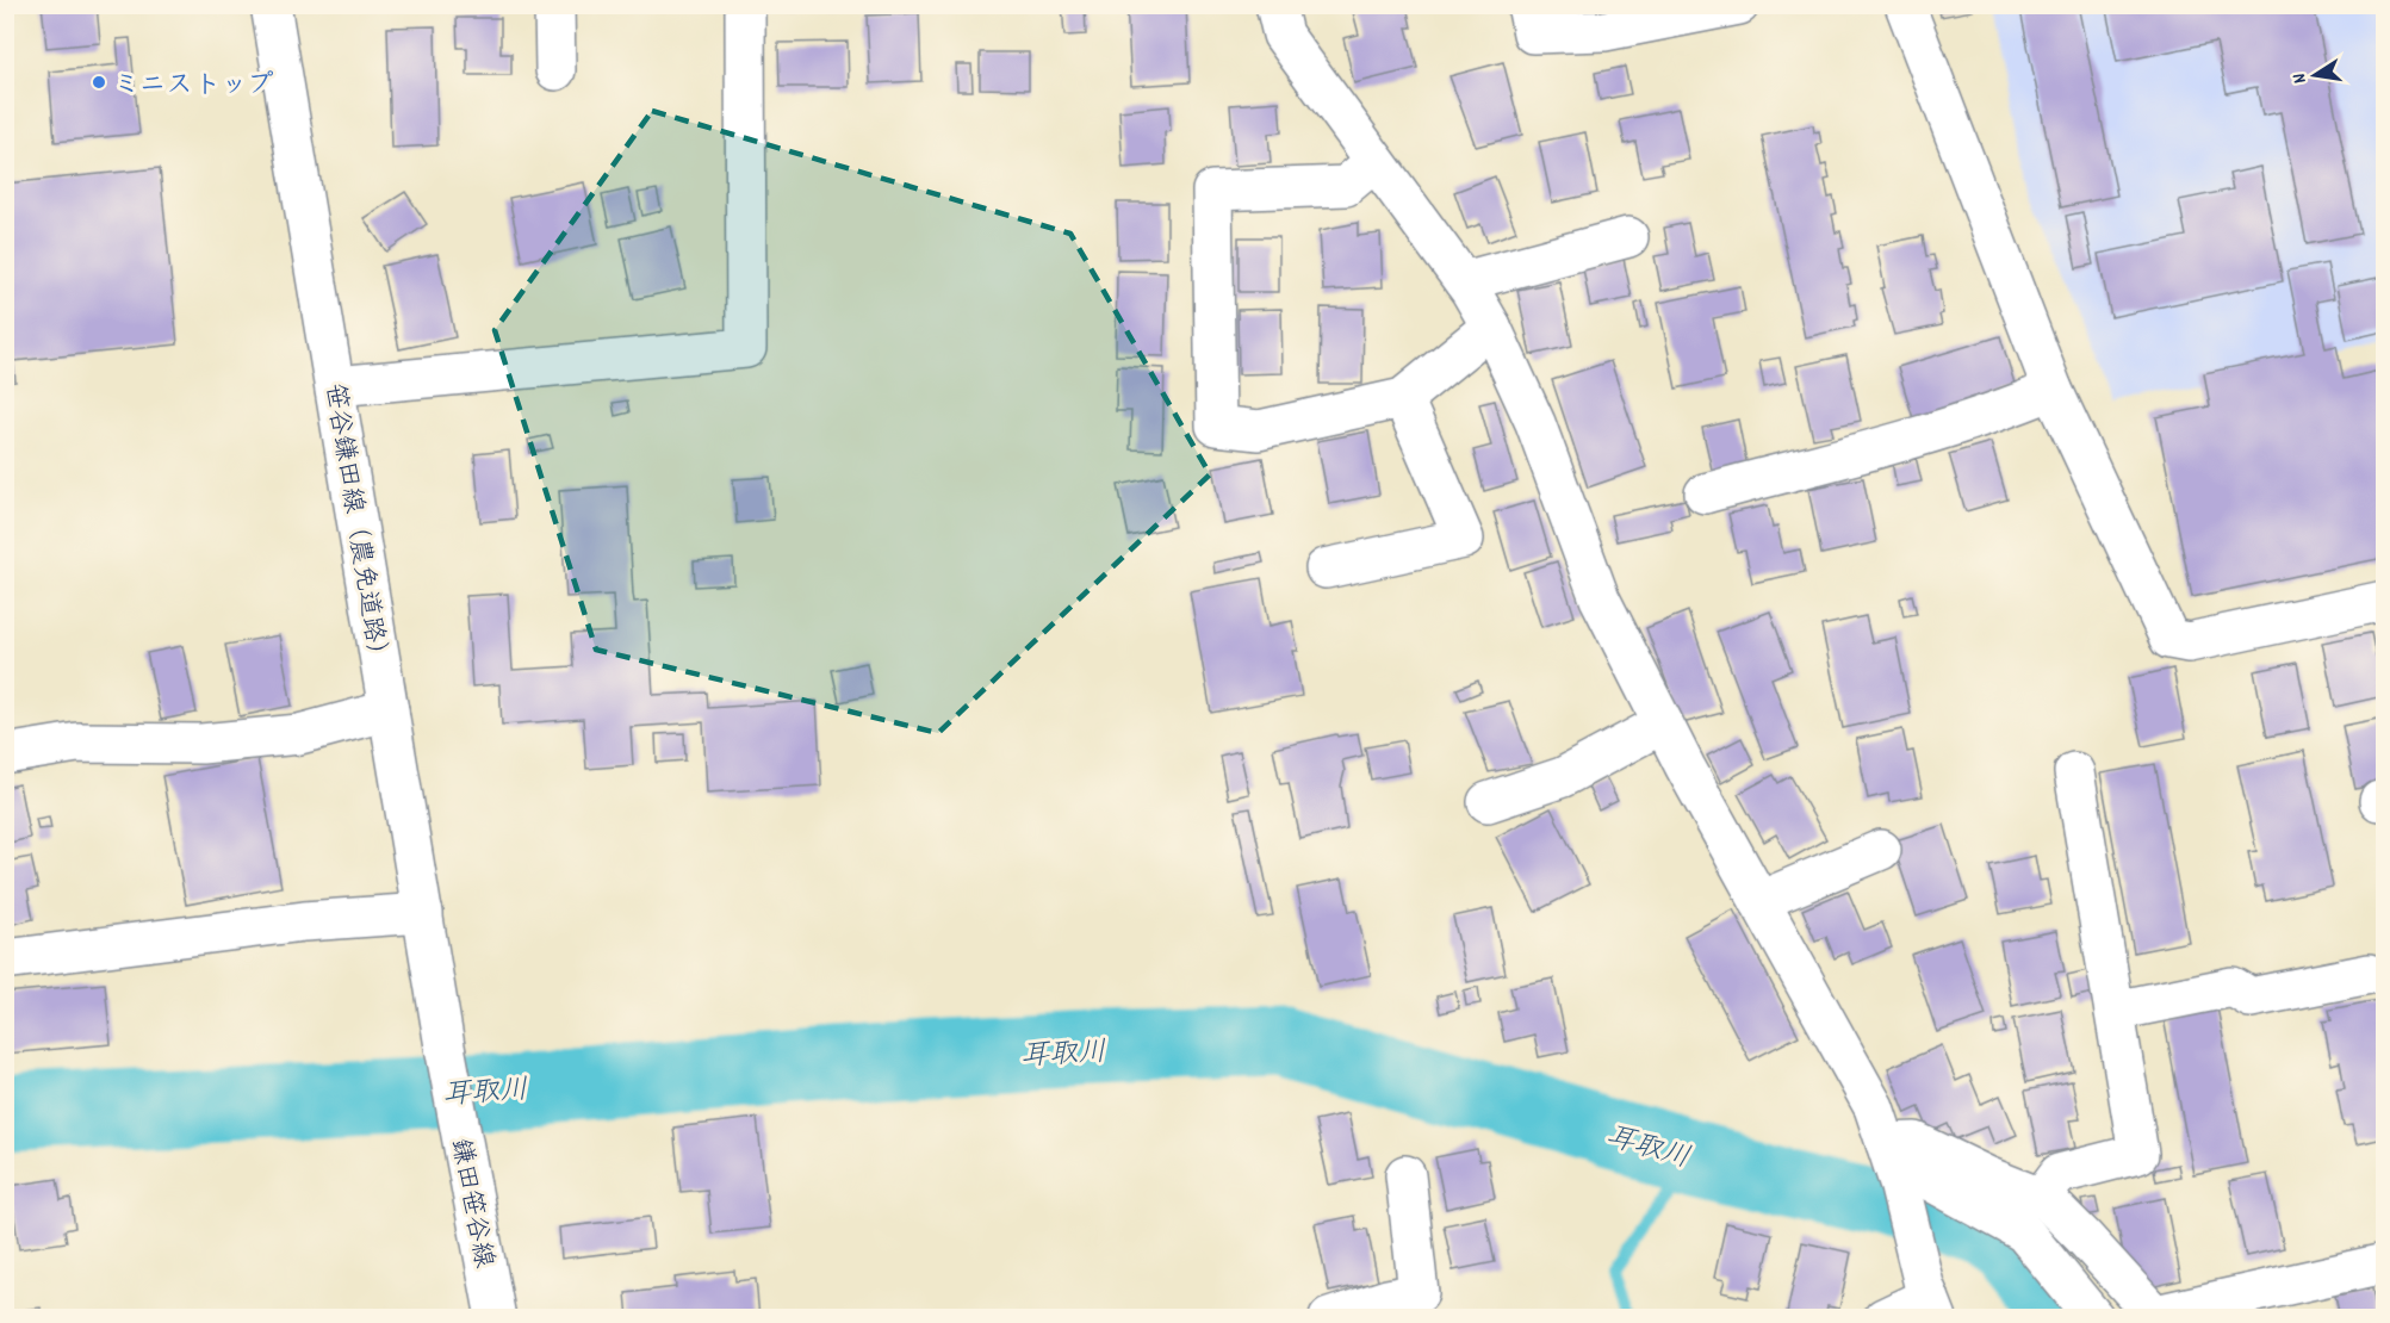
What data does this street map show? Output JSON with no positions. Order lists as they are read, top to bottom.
{
  "streets": {
    "street": ["笹谷鎌田線（農免道路）", "鎌田笹谷線"]
  },
  "crossings": [
    ["笹谷鎌田線（農免道路）", "鎌田笹谷線"]
  ],
  "water": ["耳取川"],
  "places": ["ミニストップ"],
  "north": "left"
}
